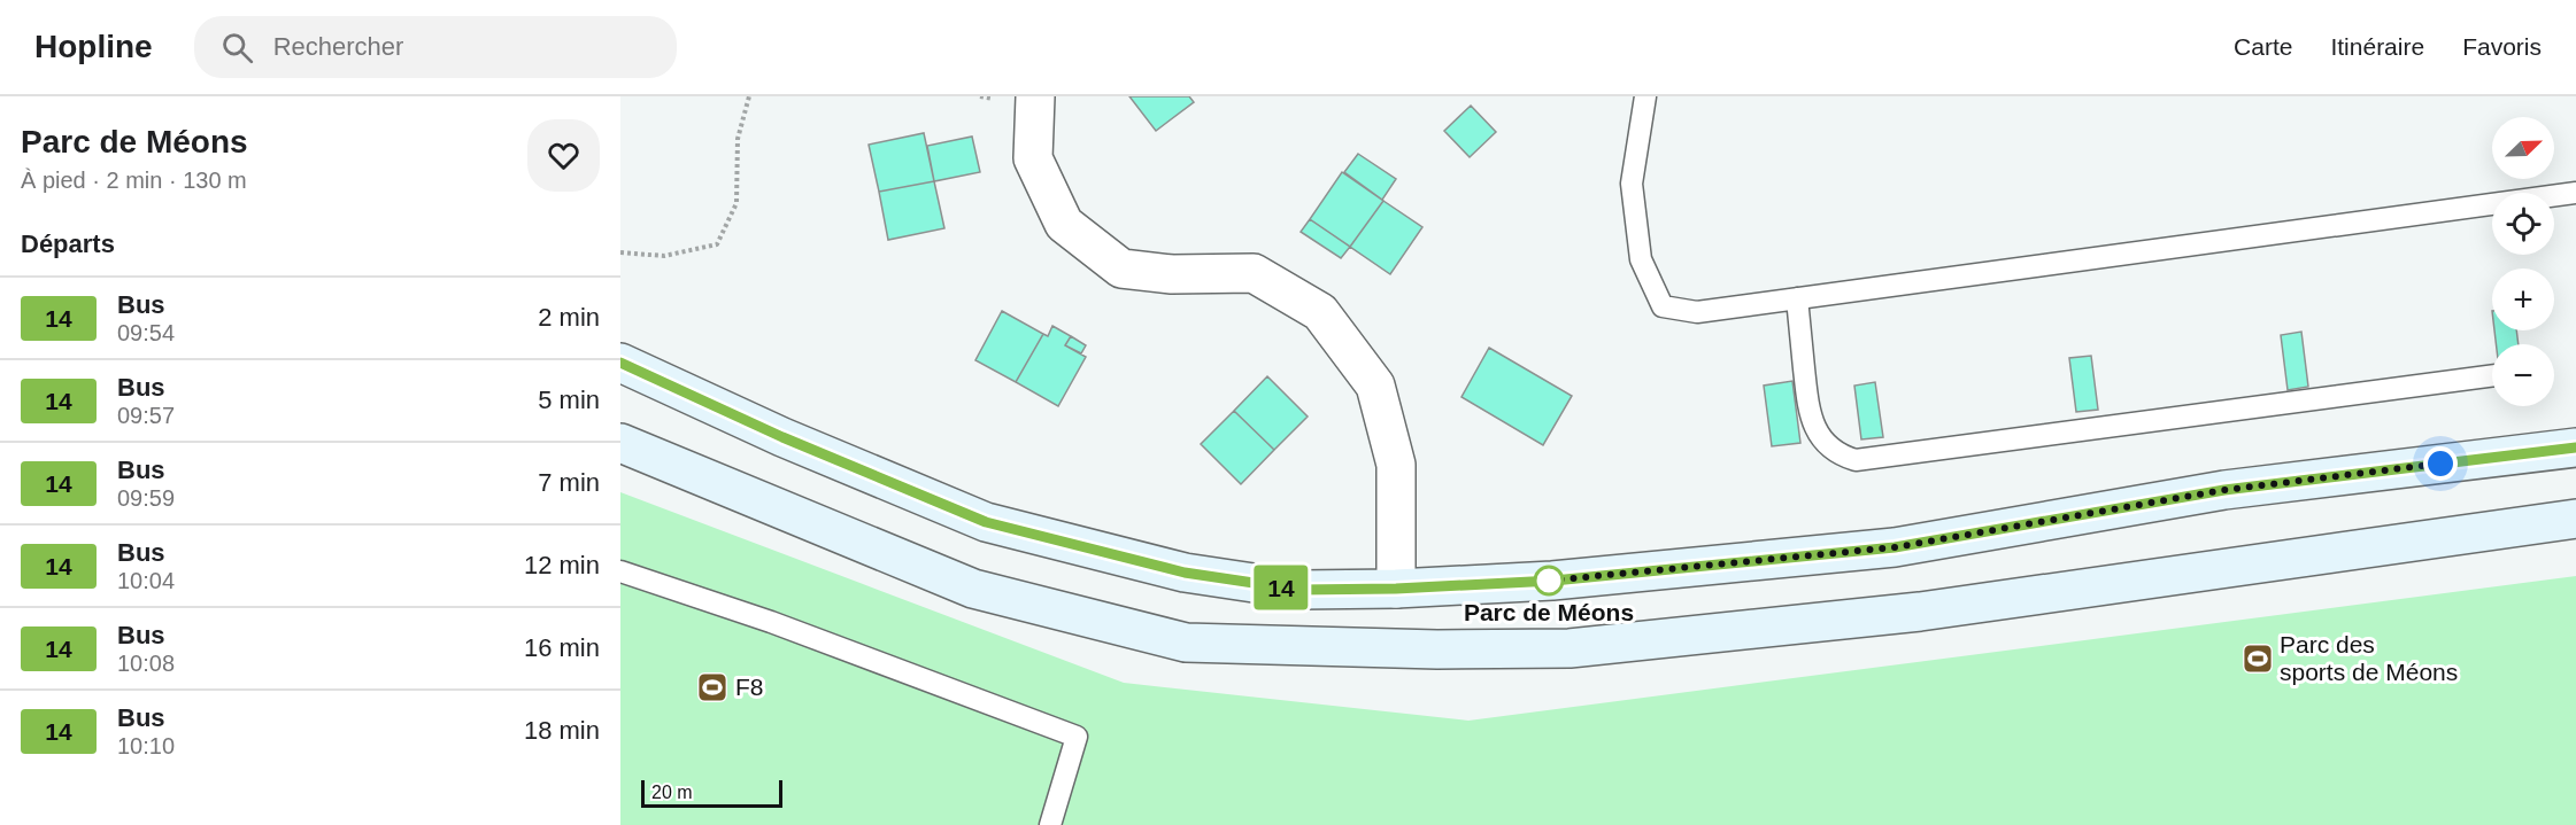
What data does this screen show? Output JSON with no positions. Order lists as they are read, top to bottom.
{
  "places": {
    "other": ["Parc de Méons"],
    "sports": ["Parc des sports de Méons", "F8"]
  },
  "lines": ["bus line 14"],
  "scale_bar": "20 m",
  "north": "top right",
  "page": {
    "header": "Hopline",
    "search": "Rechercher",
    "nav": ["Carte", "Itinéraire", "Favoris"],
    "heading": [
      ["Parc de Méons", "À pied · 2 min · 130 m"],
      "Départs"
    ],
    "on_map": "14",
    "map_buttons": ["+", "−"],
    "list": [
      {
        "mark": "14",
        "name": "Bus",
        "note": "09:54",
        "value": "2 min"
      },
      {
        "mark": "14",
        "name": "Bus",
        "note": "09:57",
        "value": "5 min"
      },
      {
        "mark": "14",
        "name": "Bus",
        "note": "09:59",
        "value": "7 min"
      },
      {
        "mark": "14",
        "name": "Bus",
        "note": "10:04",
        "value": "12 min"
      },
      {
        "mark": "14",
        "name": "Bus",
        "note": "10:08",
        "value": "16 min"
      },
      {
        "mark": "14",
        "name": "Bus",
        "note": "10:10",
        "value": "18 min"
      }
    ],
    "scale": "20 m"
  }
}
